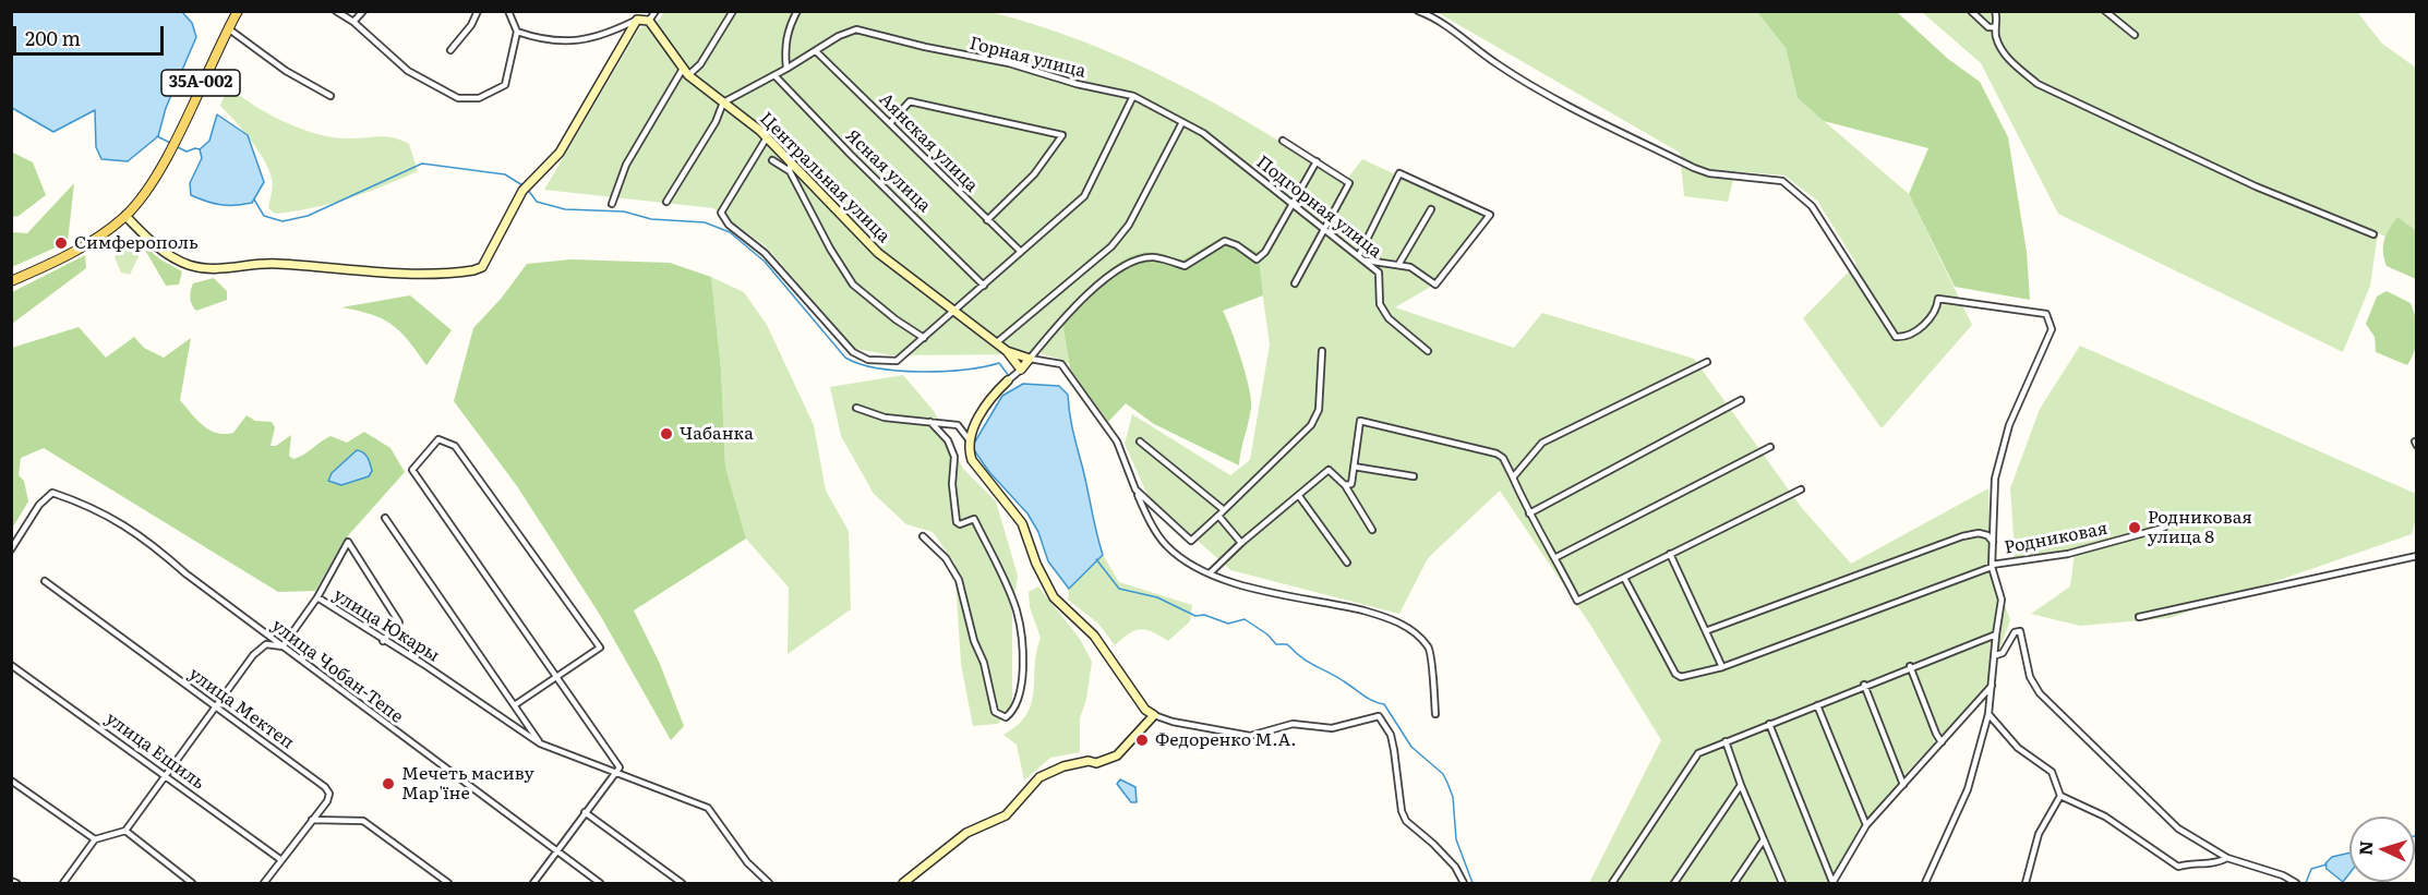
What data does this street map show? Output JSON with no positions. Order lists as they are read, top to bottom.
{
  "streets": {
    "main road": ["35А-002", "Центральная улица"],
    "street": [
      "Горная улица",
      "Аянская улица",
      "Ясная улица",
      "Подгорная улица",
      "Родниковая",
      "улица Юкары",
      "улица Чобан-Тепе",
      "улица Мектеп",
      "улица Ешиль"
    ]
  },
  "crossings": [
    ["Горная улица", "Аянская улица"],
    ["Горная улица", "Ясная улица"],
    ["Горная улица", "Центральная улица"],
    ["Горная улица", "Подгорная улица"],
    ["улица Юкары", "улица Чобан-Тепе"],
    ["улица Мектеп", "улица Ешиль"]
  ],
  "places": [
    "Симферополь",
    "Чабанка",
    "Родниковая улица 8",
    "Федоренко М.А.",
    "Мечеть масиву Мар'їне"
  ],
  "scale_bar": "200 m",
  "north": "left"
}
